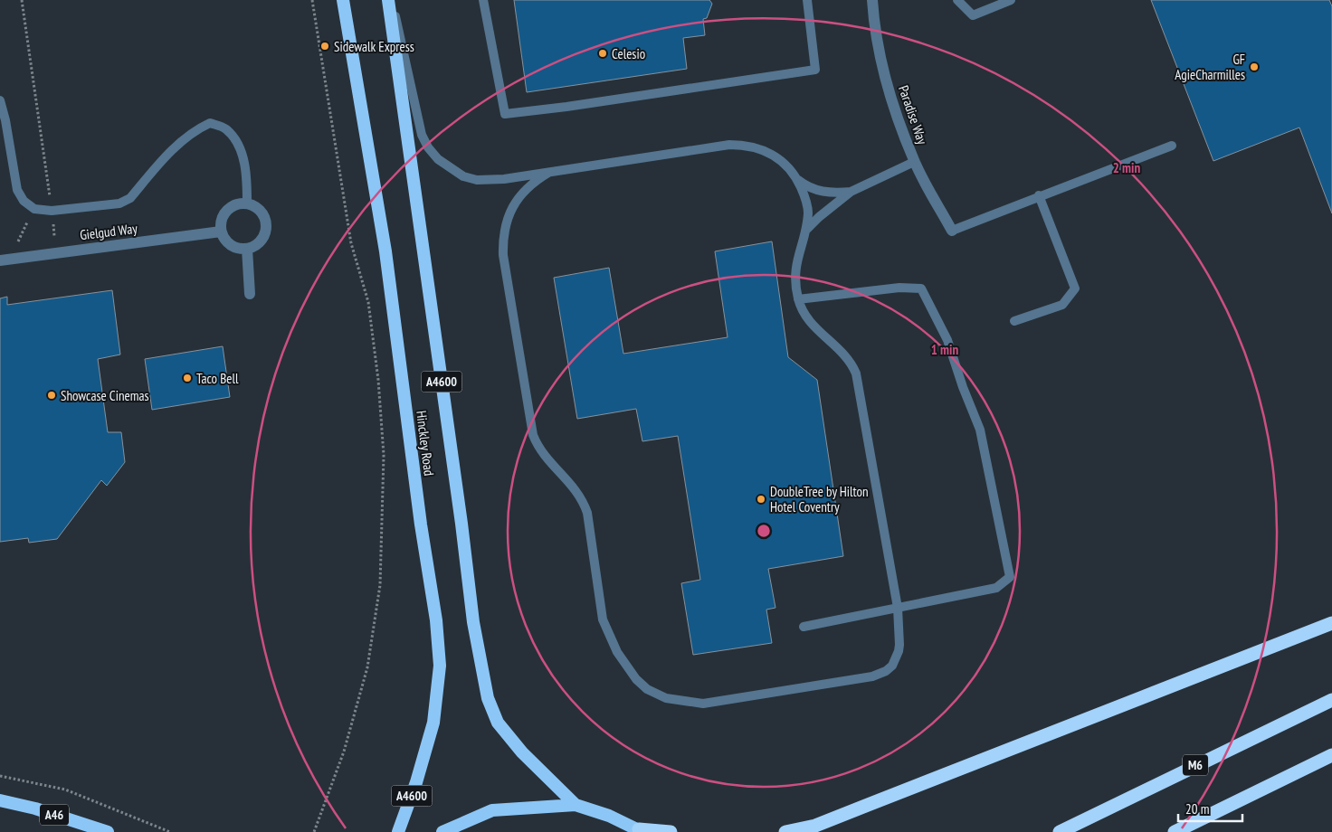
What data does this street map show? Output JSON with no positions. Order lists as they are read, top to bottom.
{
  "streets": {
    "highway": [
      "A4600",
      "Hinckley Road",
      "M6",
      "A46"
    ],
    "street": ["Paradise Way", "Gielgud Way"]
  },
  "places": [
    "Sidewalk Express",
    "Celesio",
    "GF AgieCharmilles",
    "Taco Bell",
    "Showcase Cinemas",
    "DoubleTree by Hilton Hotel Coventry"
  ],
  "scale_bar": "20 m",
  "rings": ["2 min", "1 min"]
}
